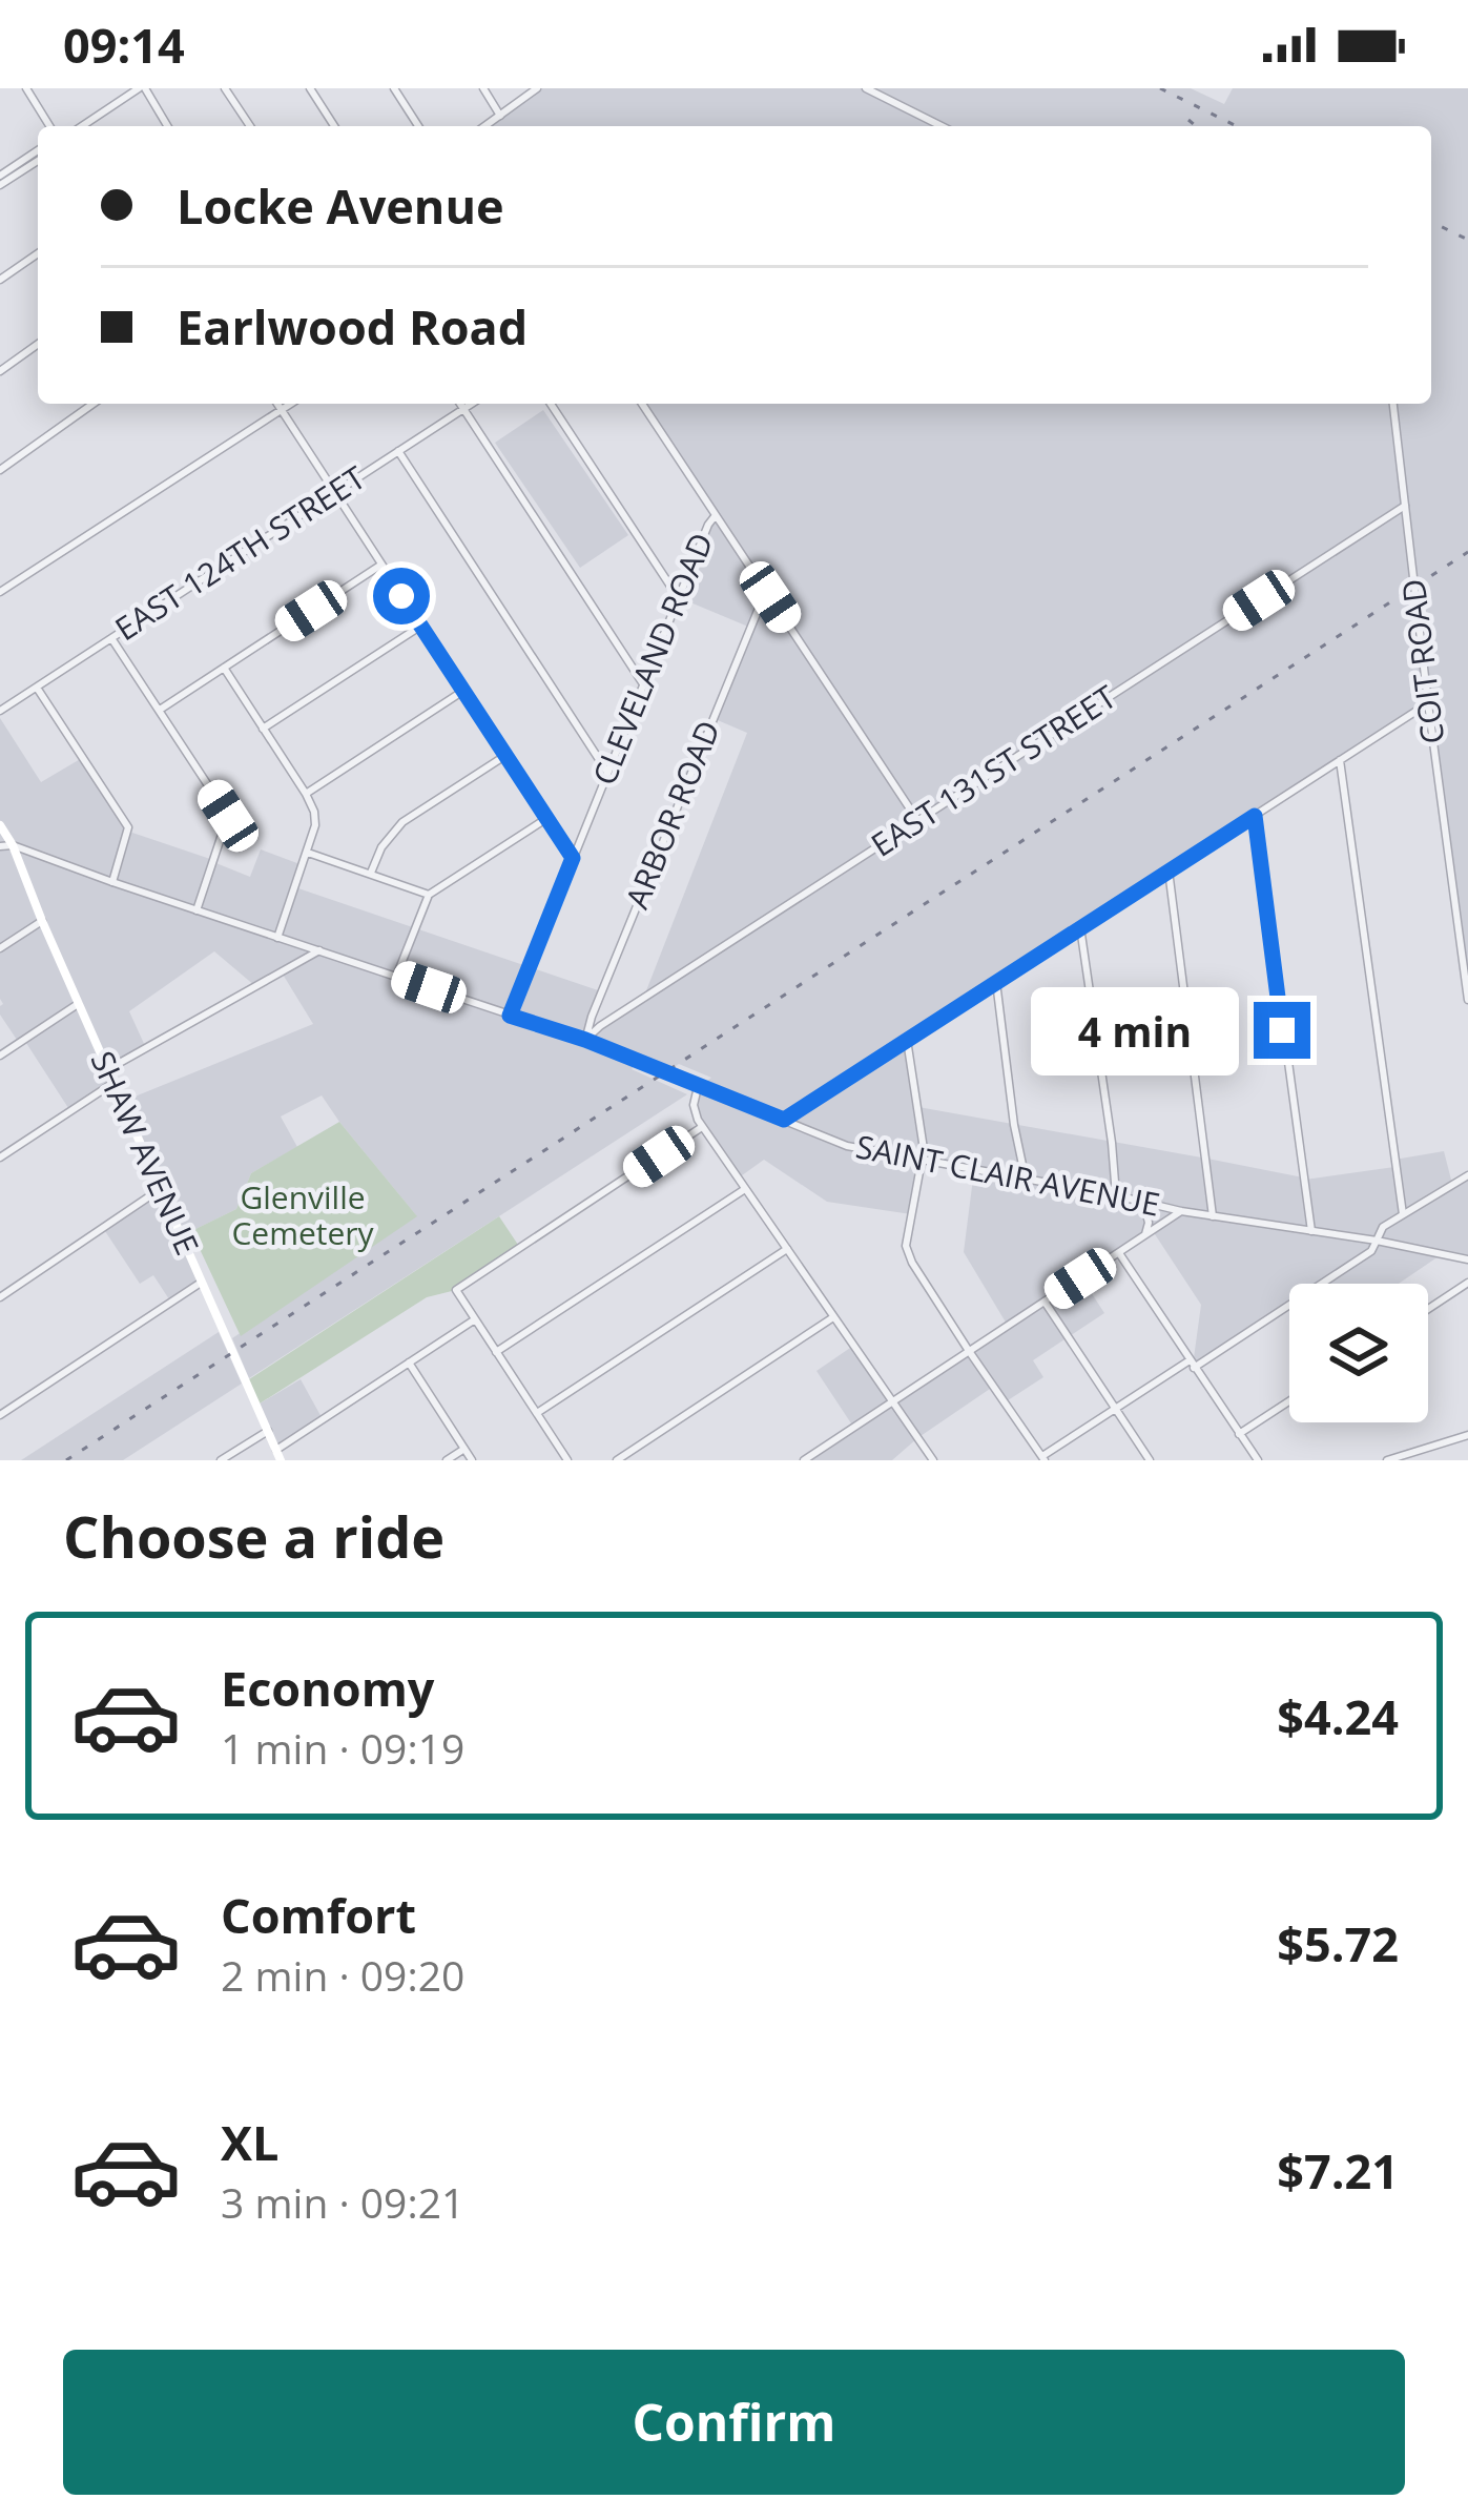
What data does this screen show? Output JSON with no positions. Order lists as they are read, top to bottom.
{
  "streets": {
    "main road": ["SHAW AVENUE"],
    "street": [
      "EAST 124TH STREET",
      "CLEVELAND ROAD",
      "COIT ROAD",
      "EAST 131ST STREET",
      "ARBOR ROAD",
      "SAINT CLAIR AVENUE"
    ]
  },
  "crossings": [
    ["CLEVELAND ROAD", "SAINT CLAIR AVENUE"],
    ["COIT ROAD", "EAST 131ST STREET"],
    ["EAST 131ST STREET", "ARBOR ROAD"],
    ["EAST 131ST STREET", "SAINT CLAIR AVENUE"],
    ["ARBOR ROAD", "SAINT CLAIR AVENUE"],
    ["SHAW AVENUE", "SAINT CLAIR AVENUE"]
  ],
  "parks": ["Glenville Cemetery"],
  "page": {
    "status": "09:14",
    "banner": ["Locke Avenue", "Earlwood Road"],
    "bubble": "4 min",
    "heading": "Choose a ride",
    "list": [
      {
        "name": "Economy",
        "note": "1 min · 09:19",
        "value": "$4.24"
      },
      {
        "name": "Comfort",
        "note": "2 min · 09:20",
        "value": "$5.72"
      },
      {
        "name": "XL",
        "note": "3 min · 09:21",
        "value": "$7.21"
      }
    ],
    "buttons": "Confirm"
  }
}
